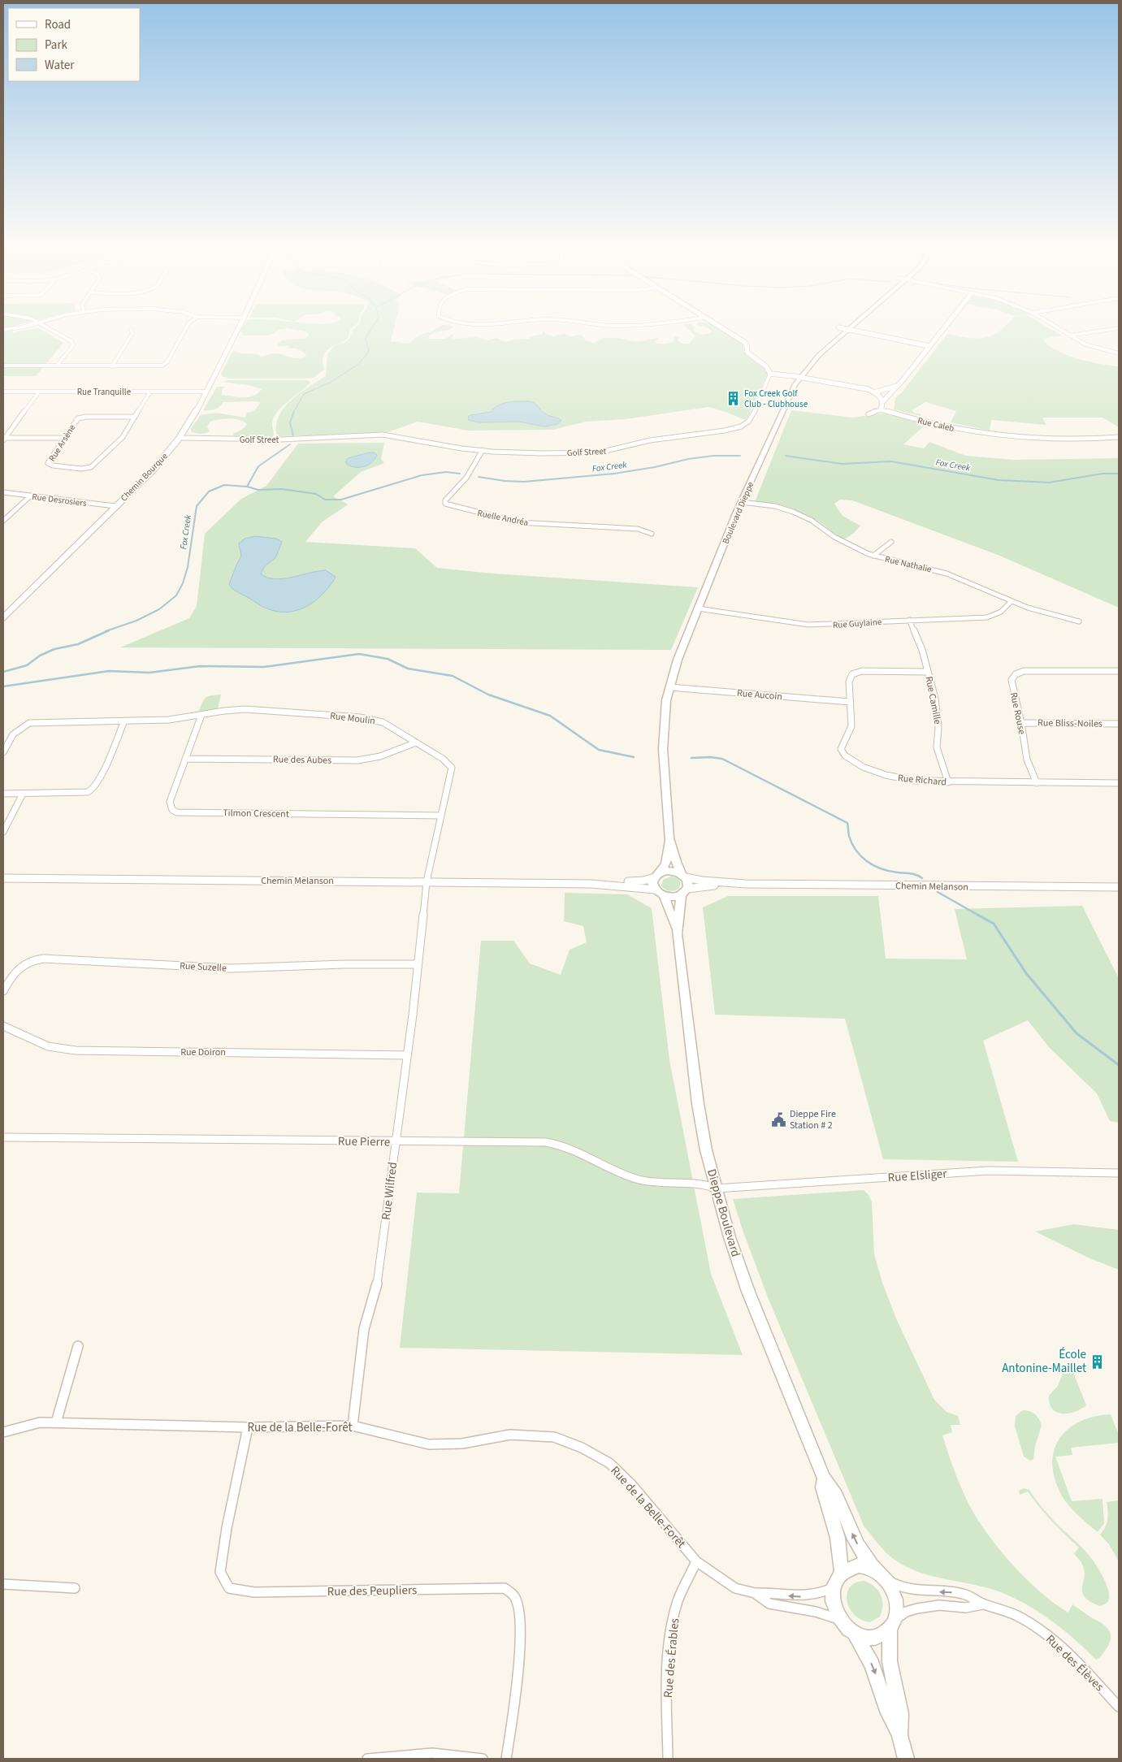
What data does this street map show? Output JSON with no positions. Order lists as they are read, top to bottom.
{
  "streets": {
    "main road": ["Boulevard Dieppe", "Dieppe Boulevard"],
    "street": [
      "Rue Tranquille",
      "Rue Caleb",
      "Golf Street",
      "Rue Arsène",
      "Chemin Bourque",
      "Rue Desrosiers",
      "Ruelle Andréa",
      "Rue Nathalie",
      "Rue Guylaine",
      "Rue Aucoin",
      "Rue Camille",
      "Rue Rouse",
      "Rue Moulin",
      "Rue Bliss-Noiles",
      "Rue des Aubes",
      "Rue Richard",
      "Tilmon Crescent",
      "Chemin Melanson",
      "Rue Suzelle",
      "Rue Doiron",
      "Rue Pierre",
      "Rue Elsliger",
      "Rue Wilfred",
      "Rue de la Belle-Forêt",
      "Rue des Peupliers",
      "Rue des Érables",
      "Rue des Élèves"
    ]
  },
  "crossings": [
    ["Rue Tranquille", "Rue Arsène"],
    ["Rue Tranquille", "Chemin Bourque"],
    ["Golf Street", "Chemin Bourque"],
    ["Golf Street", "Ruelle Andréa"],
    ["Chemin Bourque", "Rue Desrosiers"],
    ["Boulevard Dieppe", "Rue Nathalie"],
    ["Boulevard Dieppe", "Rue Guylaine"],
    ["Boulevard Dieppe", "Rue Aucoin"],
    ["Rue Nathalie", "Rue Guylaine"],
    ["Rue Guylaine", "Rue Camille"],
    ["Rue Aucoin", "Rue Richard"],
    ["Rue Camille", "Rue Richard"],
    ["Rue Rouse", "Rue Bliss-Noiles"],
    ["Rue Rouse", "Rue Richard"],
    ["Rue Moulin", "Rue des Aubes"],
    ["Rue Moulin", "Tilmon Crescent"],
    ["Rue Moulin", "Chemin Melanson"],
    ["Rue Moulin", "Rue Wilfred"],
    ["Rue des Aubes", "Tilmon Crescent"],
    ["Chemin Melanson", "Rue Wilfred"],
    ["Rue Suzelle", "Rue Wilfred"],
    ["Rue Doiron", "Rue Wilfred"],
    ["Rue Pierre", "Rue Elsliger"],
    ["Rue Pierre", "Rue Wilfred"],
    ["Rue Pierre", "Dieppe Boulevard"],
    ["Rue Elsliger", "Dieppe Boulevard"],
    ["Rue Wilfred", "Rue de la Belle-Forêt"],
    ["Rue de la Belle-Forêt", "Rue des Peupliers"],
    ["Rue de la Belle-Forêt", "Rue des Érables"]
  ],
  "water": ["Fox Creek"],
  "places": {
    "building": ["Fox Creek Golf Club - Clubhouse", "École Antonine-Maillet"],
    "public building": ["Dieppe Fire Station # 2"]
  },
  "legend": ["Road", "Park", "Water"]
}
